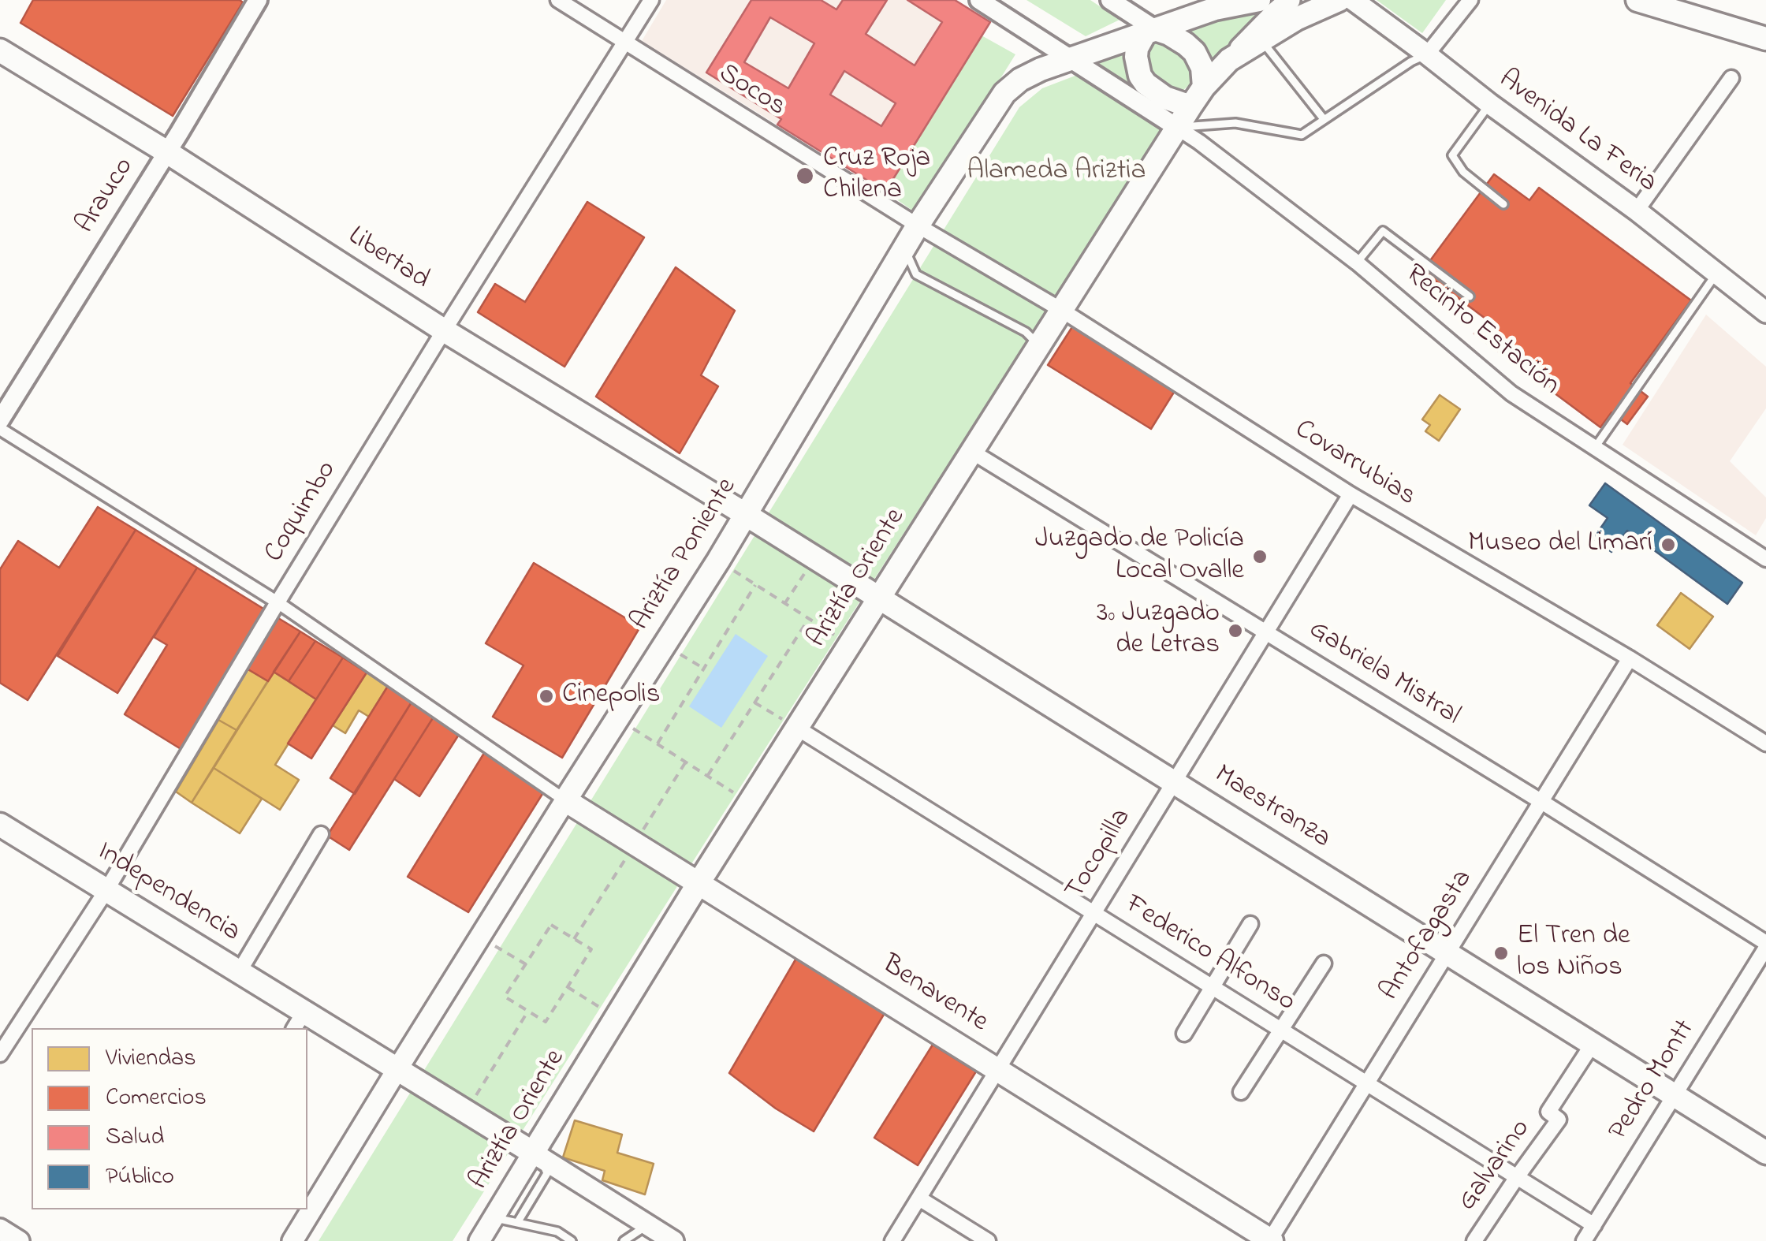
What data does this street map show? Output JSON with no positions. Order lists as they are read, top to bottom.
{
  "streets": {
    "main road": [
      "Avenida La Feria",
      "Libertad",
      "Ariztía Poniente",
      "Ariztía Oriente",
      "Maestranza",
      "Independencia",
      "Benavente"
    ],
    "street": [
      "Socos",
      "Arauco",
      "Recinto Estación",
      "Covarrubias",
      "Coquimbo",
      "Gabriela Mistral",
      "Tocopilla",
      "Antofagasta",
      "Federico Alfonso",
      "Pedro Montt",
      "Galvarino"
    ]
  },
  "crossings": [
    ["Socos", "Covarrubias"],
    ["Socos", "Coquimbo"],
    ["Socos", "Ariztía Poniente"],
    ["Arauco", "Libertad"],
    ["Libertad", "Coquimbo"],
    ["Libertad", "Ariztía Poniente"],
    ["Libertad", "Maestranza"],
    ["Recinto Estación", "Ariztía Oriente"],
    ["Covarrubias", "Ariztía Poniente"],
    ["Covarrubias", "Ariztía Oriente"],
    ["Covarrubias", "Tocopilla"],
    ["Covarrubias", "Antofagasta"],
    ["Coquimbo", "Independencia"],
    ["Ariztía Poniente", "Ariztía Oriente"],
    ["Ariztía Poniente", "Maestranza"],
    ["Ariztía Poniente", "Independencia"],
    ["Ariztía Poniente", "Benavente"],
    ["Ariztía Oriente", "Gabriela Mistral"],
    ["Ariztía Oriente", "Maestranza"],
    ["Ariztía Oriente", "Independencia"],
    ["Ariztía Oriente", "Federico Alfonso"],
    ["Ariztía Oriente", "Benavente"],
    ["Gabriela Mistral", "Tocopilla"],
    ["Gabriela Mistral", "Antofagasta"],
    ["Gabriela Mistral", "Pedro Montt"],
    ["Maestranza", "Tocopilla"],
    ["Maestranza", "Antofagasta"],
    ["Maestranza", "Pedro Montt"],
    ["Maestranza", "Galvarino"],
    ["Tocopilla", "Federico Alfonso"],
    ["Tocopilla", "Benavente"],
    ["Antofagasta", "Federico Alfonso"],
    ["Antofagasta", "Benavente"],
    ["Federico Alfonso", "Pedro Montt"],
    ["Federico Alfonso", "Galvarino"]
  ],
  "parks": ["Alameda Ariztia"],
  "places": [
    "Cruz Roja Chilena",
    "Museo del Limarí",
    "Juzgado de Policía Local Ovalle",
    "3º Juzgado de Letras",
    "Cinepolis",
    "El Tren de los Niños"
  ],
  "legend": [
    "Viviendas",
    "Comercios",
    "Salud",
    "Público"
  ]
}
